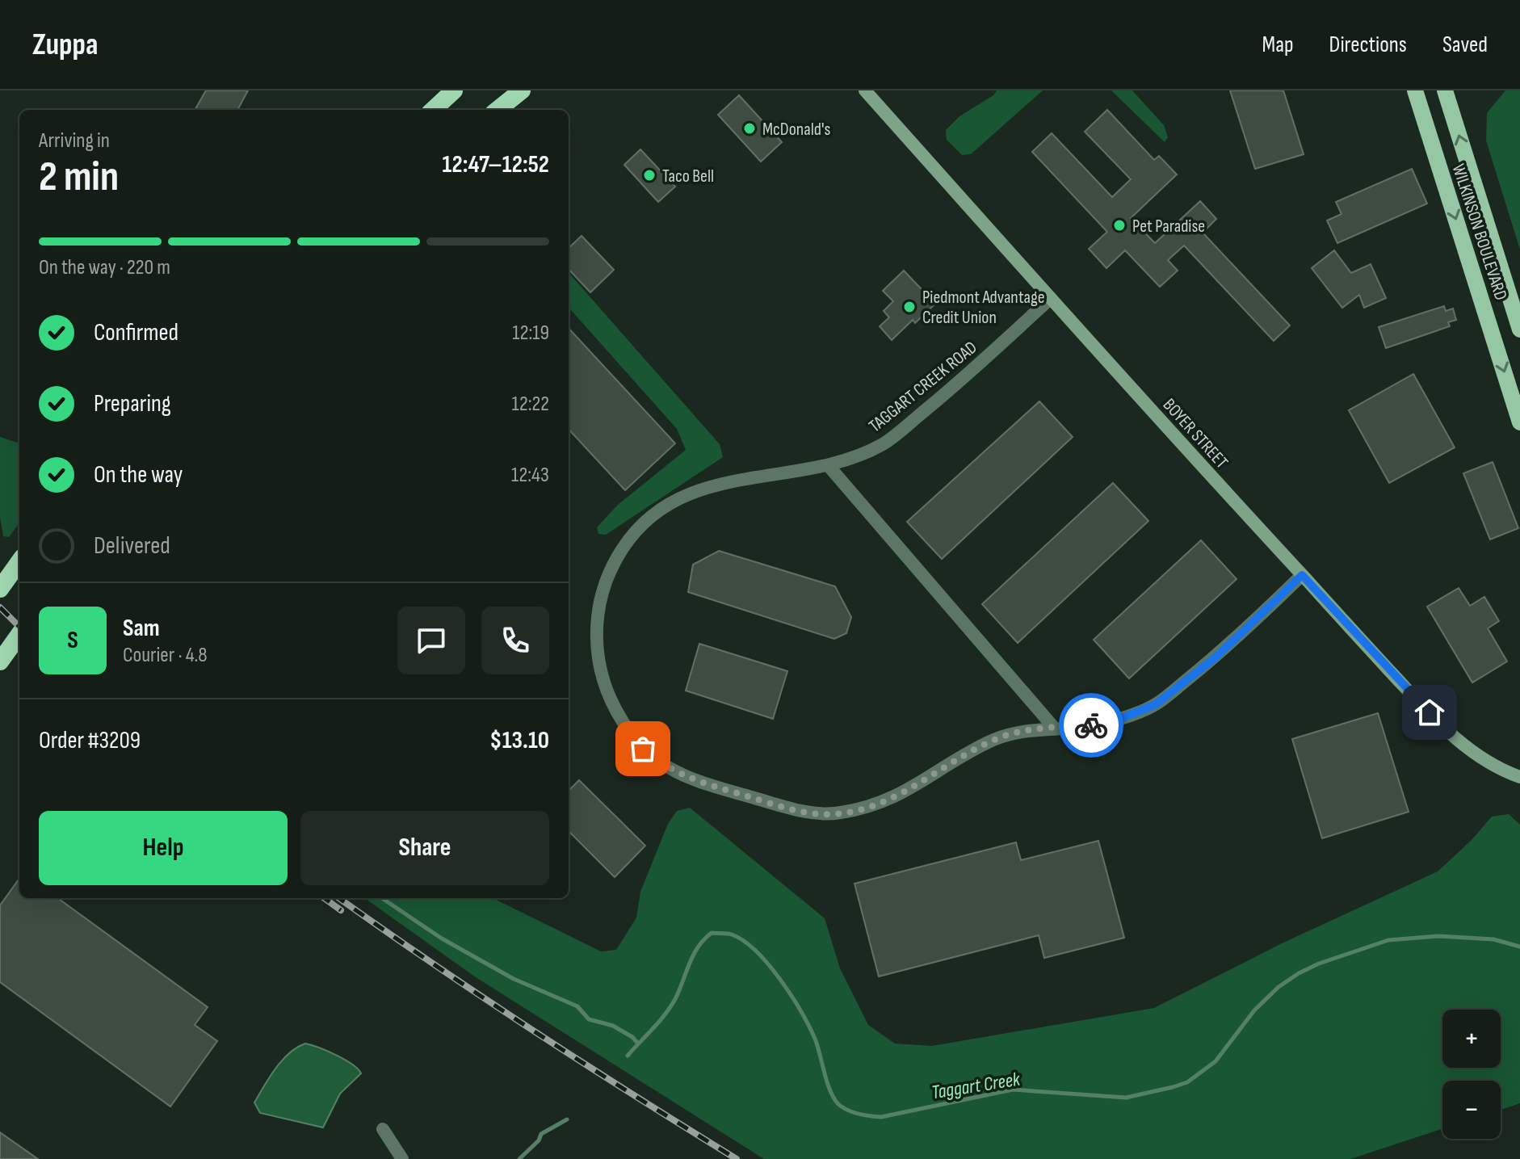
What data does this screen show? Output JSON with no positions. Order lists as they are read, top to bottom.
{
  "streets": {
    "main road": ["WILKINSON BOULEVARD", "BOYER STREET"],
    "street": ["TAGGART CREEK ROAD"]
  },
  "crossings": [
    ["TAGGART CREEK ROAD", "BOYER STREET"]
  ],
  "water": ["Taggart Creek"],
  "places": [
    "McDonald's",
    "Taco Bell",
    "Pet Paradise",
    "Piedmont Advantage Credit Union"
  ],
  "page": {
    "header": "Zuppa",
    "nav": ["Map", "Directions", "Saved"],
    "heading": ["2 min", "Arriving in", "12:47–12:52"],
    "panel": [
      "Sam",
      "Courier · 4.8",
      "Order #3209",
      "$13.10"
    ],
    "bar": "On the way · 220 m",
    "list": [
      ["Confirmed", "12:19"],
      ["Preparing", "12:22"],
      ["On the way", "12:43"],
      "Delivered"
    ],
    "round": "S",
    "buttons": ["Help", "Share"],
    "map_buttons": ["+", "−"]
  }
}
